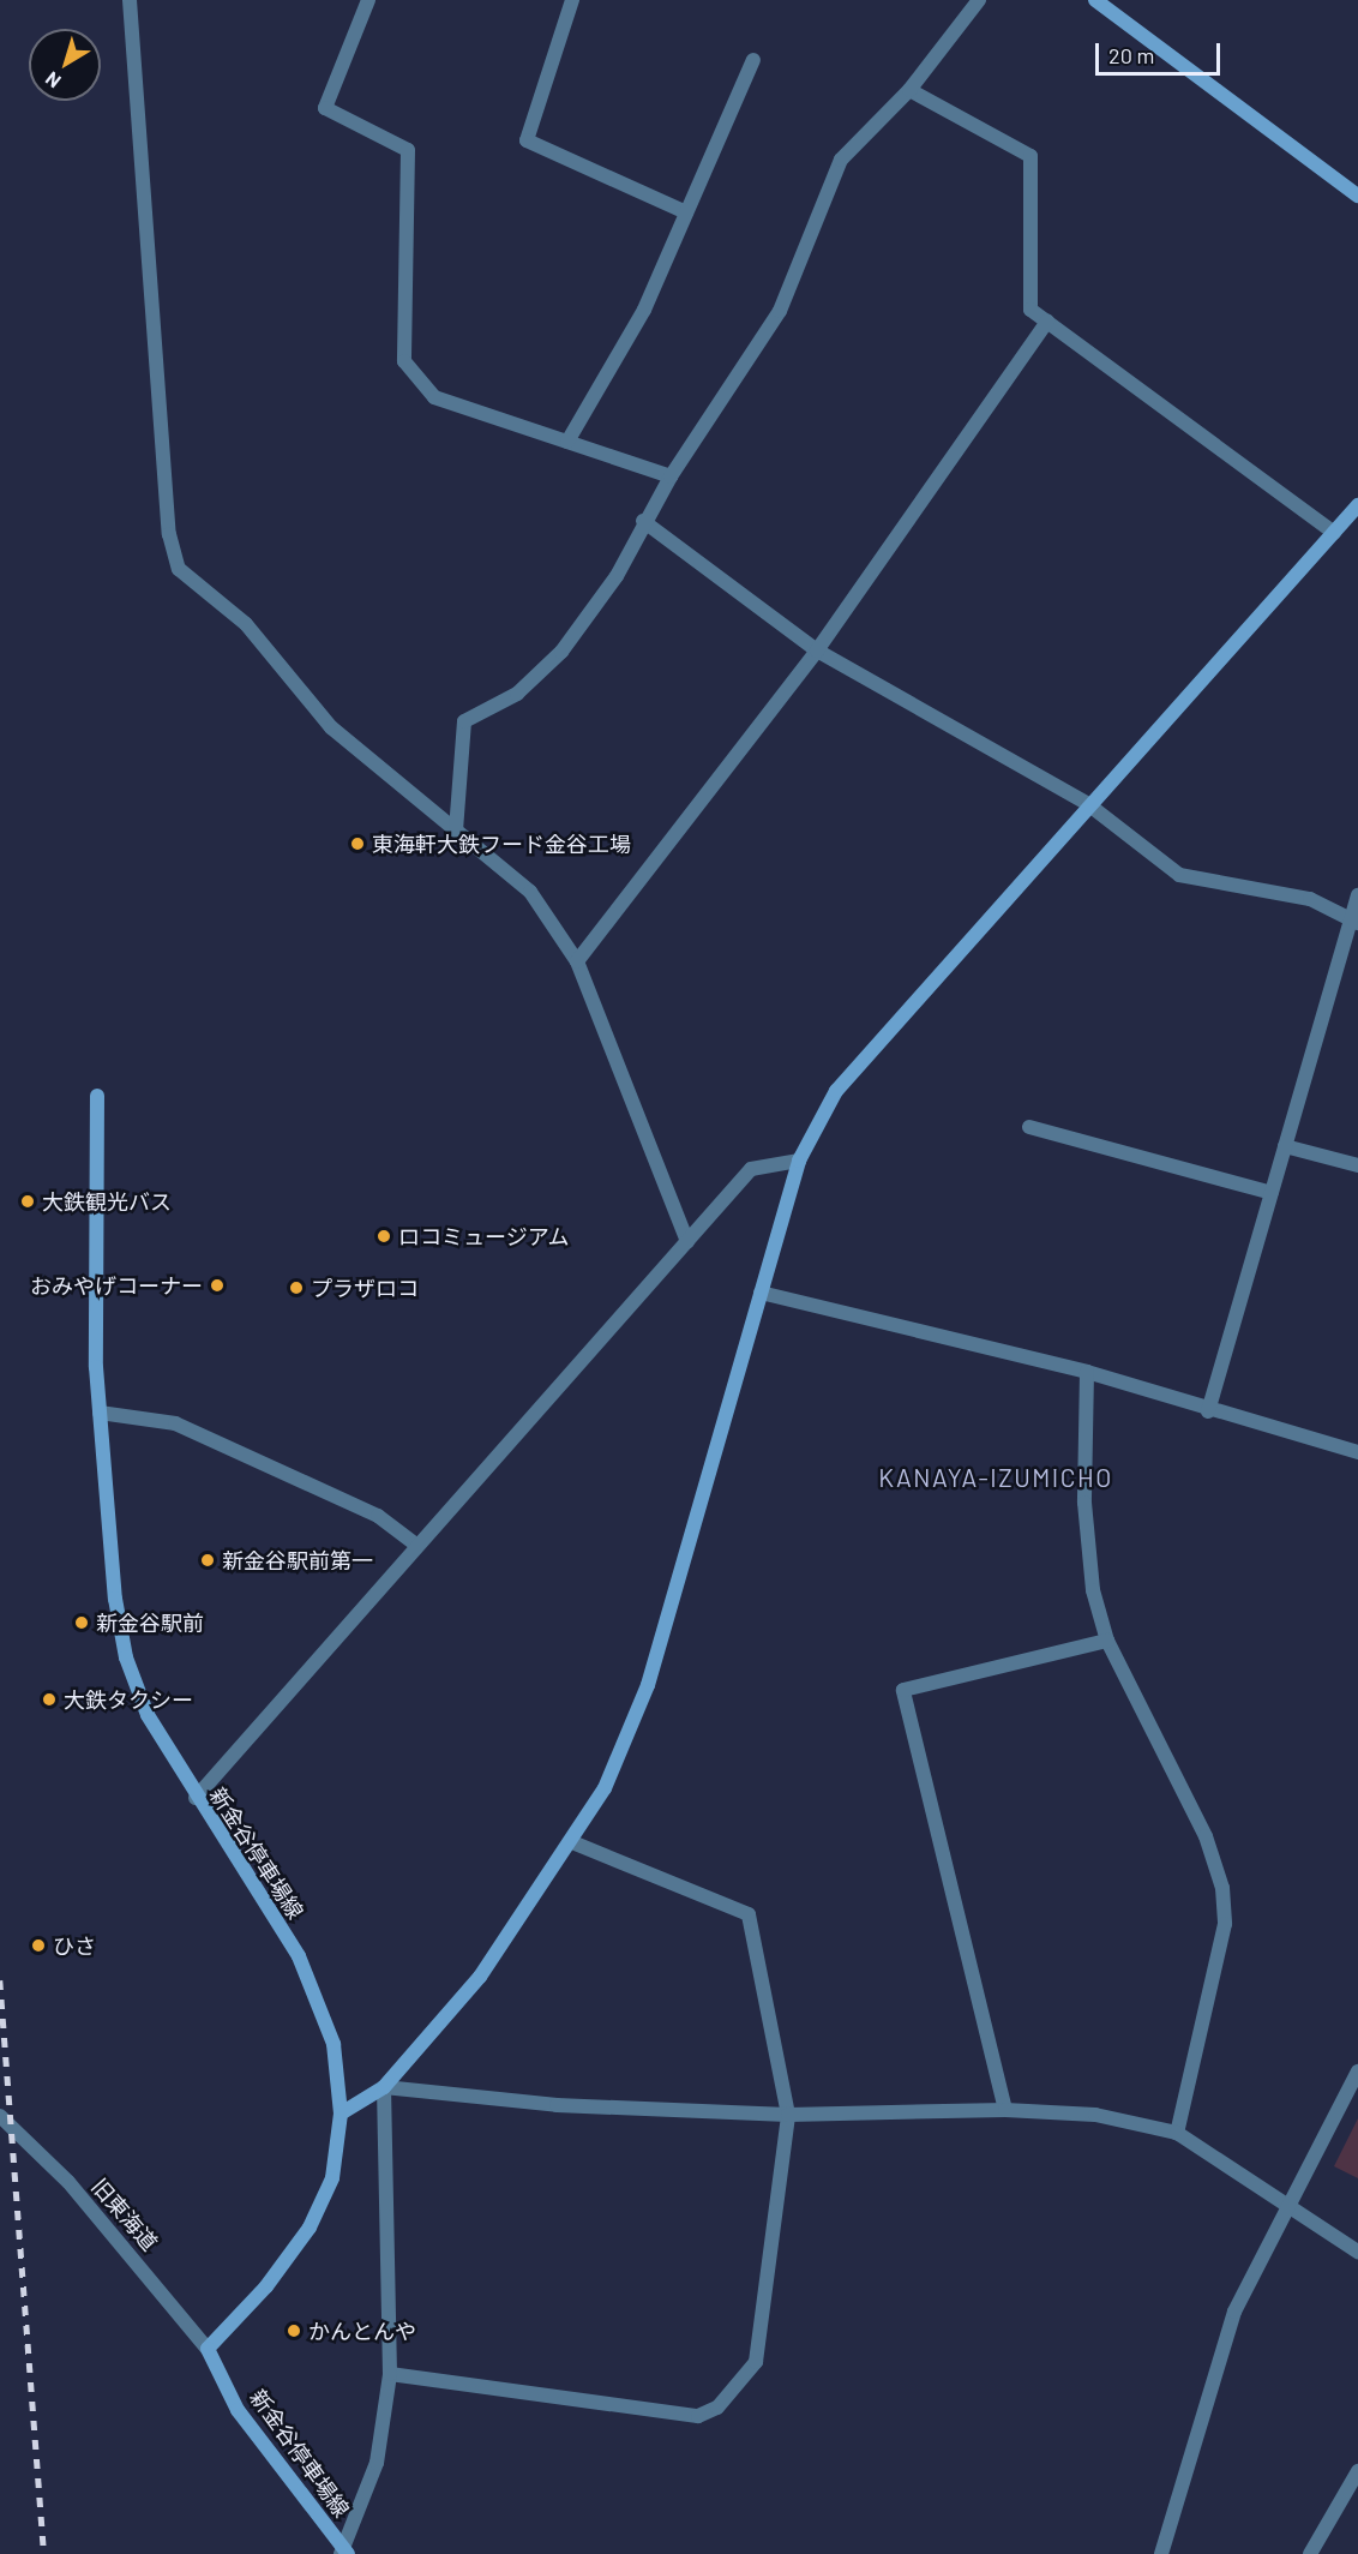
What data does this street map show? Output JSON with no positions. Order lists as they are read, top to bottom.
{
  "streets": {
    "street": ["新金谷停車場線", "旧東海道"]
  },
  "crossings": [
    ["新金谷停車場線", "旧東海道"]
  ],
  "districts": ["KANAYA-IZUMICHO"],
  "places": [
    "東海軒大鉄フード金谷工場",
    "大鉄観光バス",
    "ロコミュージアム",
    "おみやげコーナー",
    "プラザロコ",
    "新金谷駅前第一",
    "新金谷駅前",
    "大鉄タクシー",
    "ひさ",
    "かんとんや"
  ],
  "scale_bar": "20 m",
  "north": "bottom left"
}
